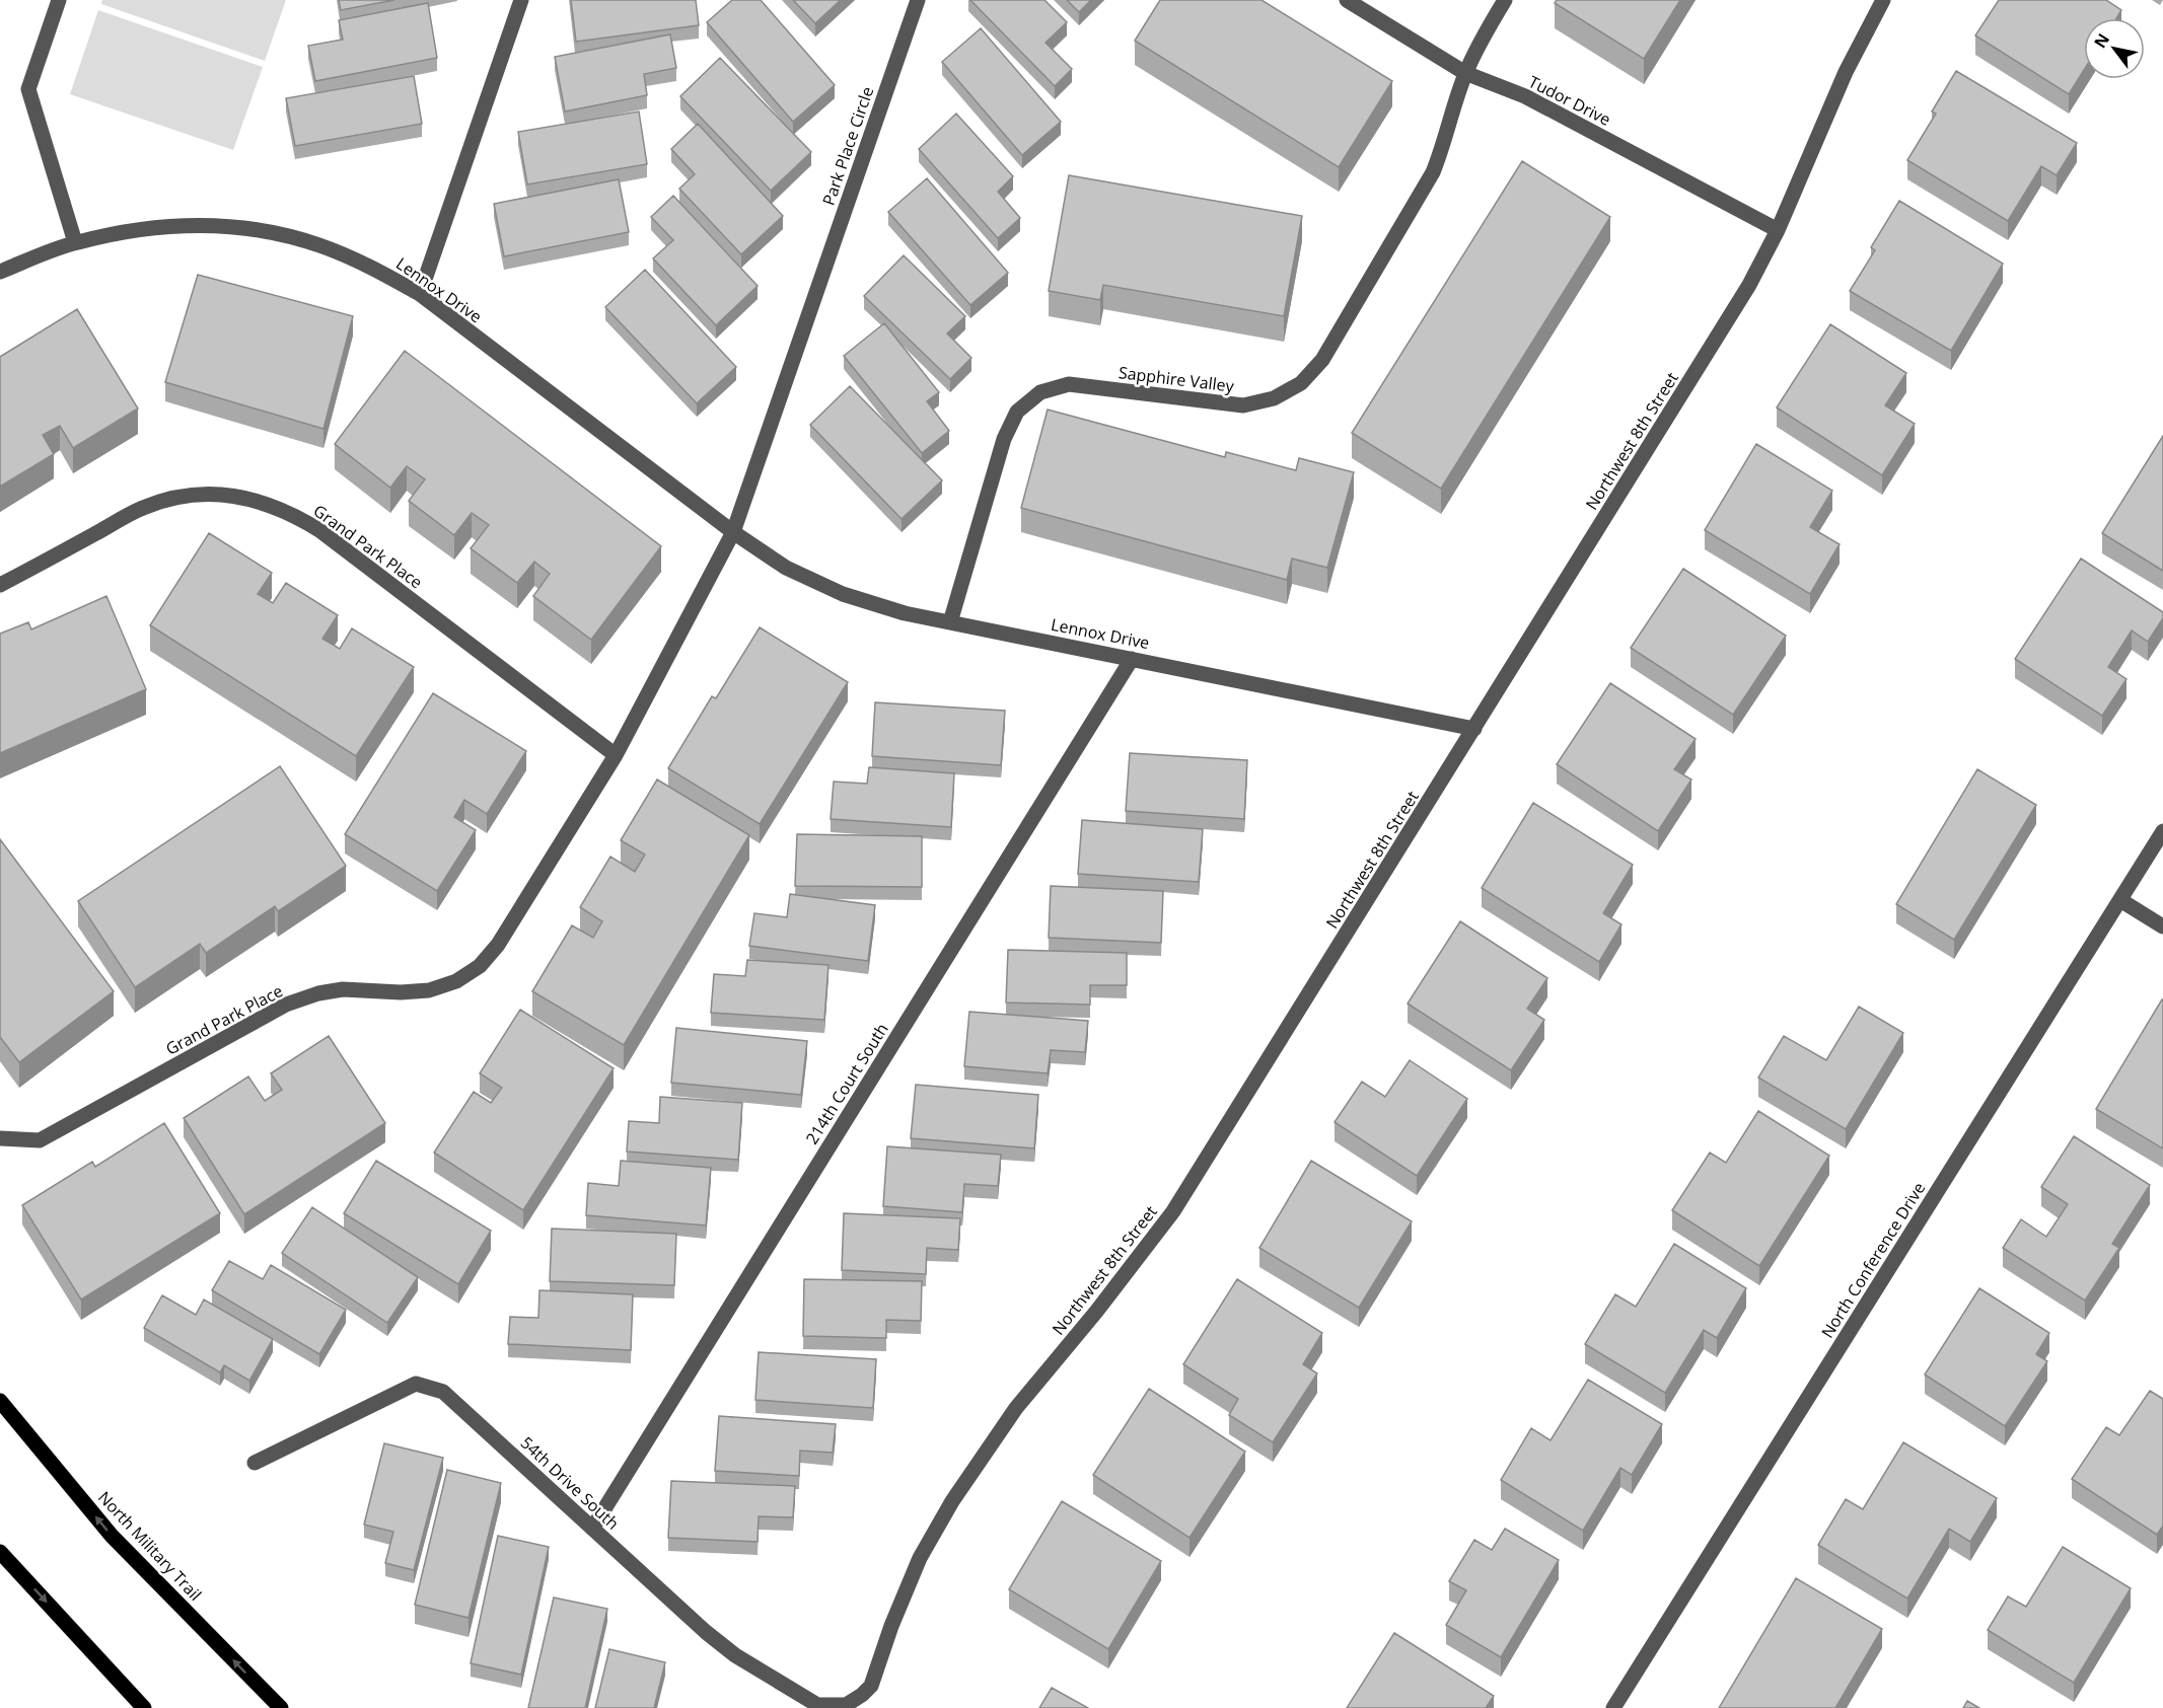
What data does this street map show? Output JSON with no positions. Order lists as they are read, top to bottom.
{
  "streets": {
    "main road": ["North Military Trail"],
    "street": [
      "Tudor Drive",
      "Park Place Circle",
      "Lennox Drive",
      "Sapphire Valley",
      "Northwest 8th Street",
      "Grand Park Place",
      "214th Court South",
      "North Conference Drive",
      "54th Drive South"
    ]
  },
  "crossings": [
    ["Tudor Drive", "Sapphire Valley"],
    ["Tudor Drive", "Northwest 8th Street"],
    ["Park Place Circle", "Lennox Drive"],
    ["Park Place Circle", "Grand Park Place"],
    ["Lennox Drive", "Sapphire Valley"],
    ["Lennox Drive", "Northwest 8th Street"],
    ["Lennox Drive", "Grand Park Place"],
    ["Lennox Drive", "214th Court South"],
    ["Northwest 8th Street", "54th Drive South"],
    ["214th Court South", "54th Drive South"]
  ],
  "north": "top left"
}
